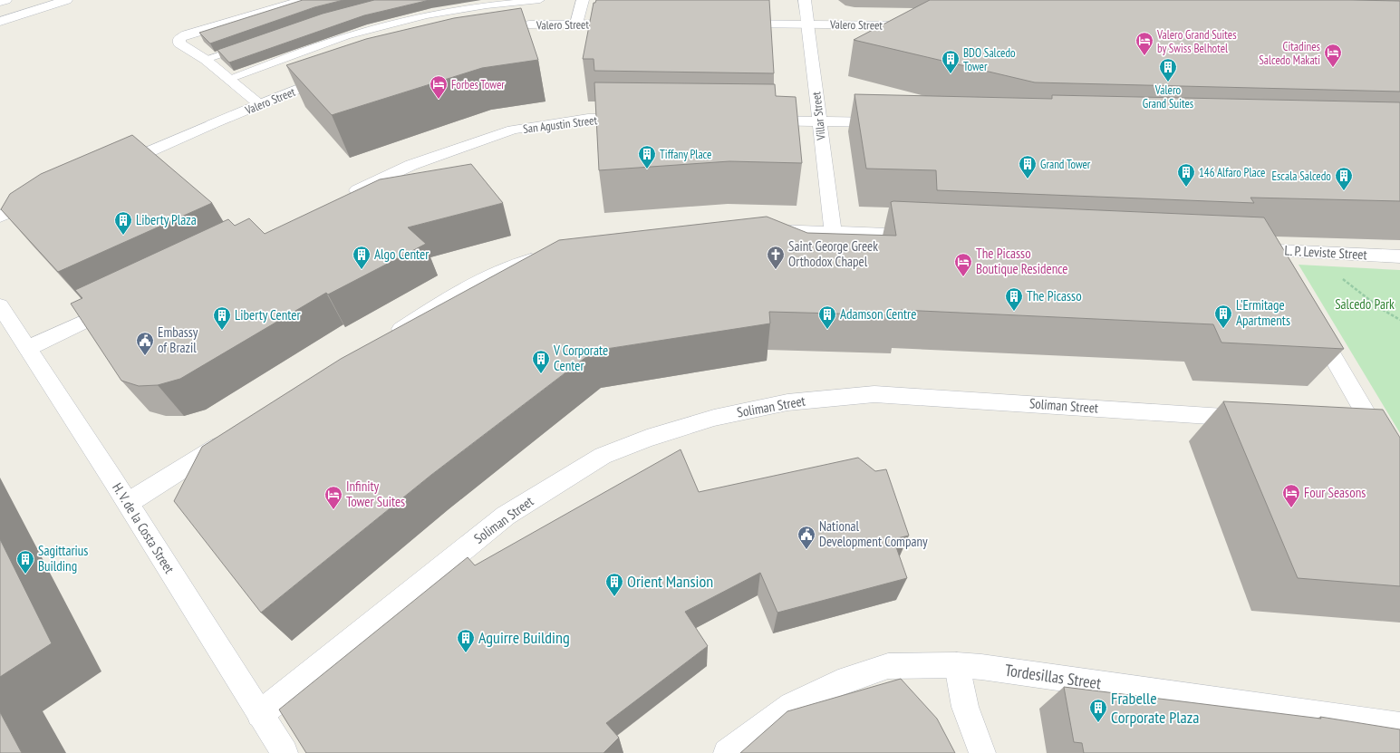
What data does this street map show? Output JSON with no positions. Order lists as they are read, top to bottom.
{
  "streets": {
    "street": [
      "Valero Street",
      "Villar Street",
      "San Agustin Street",
      "L. P. Leviste Street",
      "Soliman Street",
      "H. V. de la Costa Street",
      "Tordesillas Street"
    ]
  },
  "crossings": [
    ["Valero Street", "Villar Street"],
    ["Soliman Street", "H. V. de la Costa Street"]
  ],
  "parks": ["Salcedo Park"],
  "places": {
    "hotel": [
      "Valero Grand Suites by Swiss Belhotel",
      "Citadines Salcedo Makati",
      "Forbes Tower",
      "The Picasso Boutique Residence",
      "Four Seasons",
      "Infinity Tower Suites"
    ],
    "building": [
      "BDO Salcedo Tower",
      "Valero Grand Suites",
      "Tiffany Place",
      "Grand Tower",
      "146 Alfaro Place",
      "Escala Salcedo",
      "Liberty Plaza",
      "Algo Center",
      "The Picasso",
      "L'Ermitage Apartments",
      "Adamson Centre",
      "Liberty Center",
      "V Corporate Center",
      "Sagittarius Building",
      "Orient Mansion",
      "Aguirre Building",
      "Frabelle Corporate Plaza"
    ],
    "church": ["Saint George Greek Orthodox Chapel"],
    "public building": ["Embassy of Brazil", "National Development Company"]
  }
}
